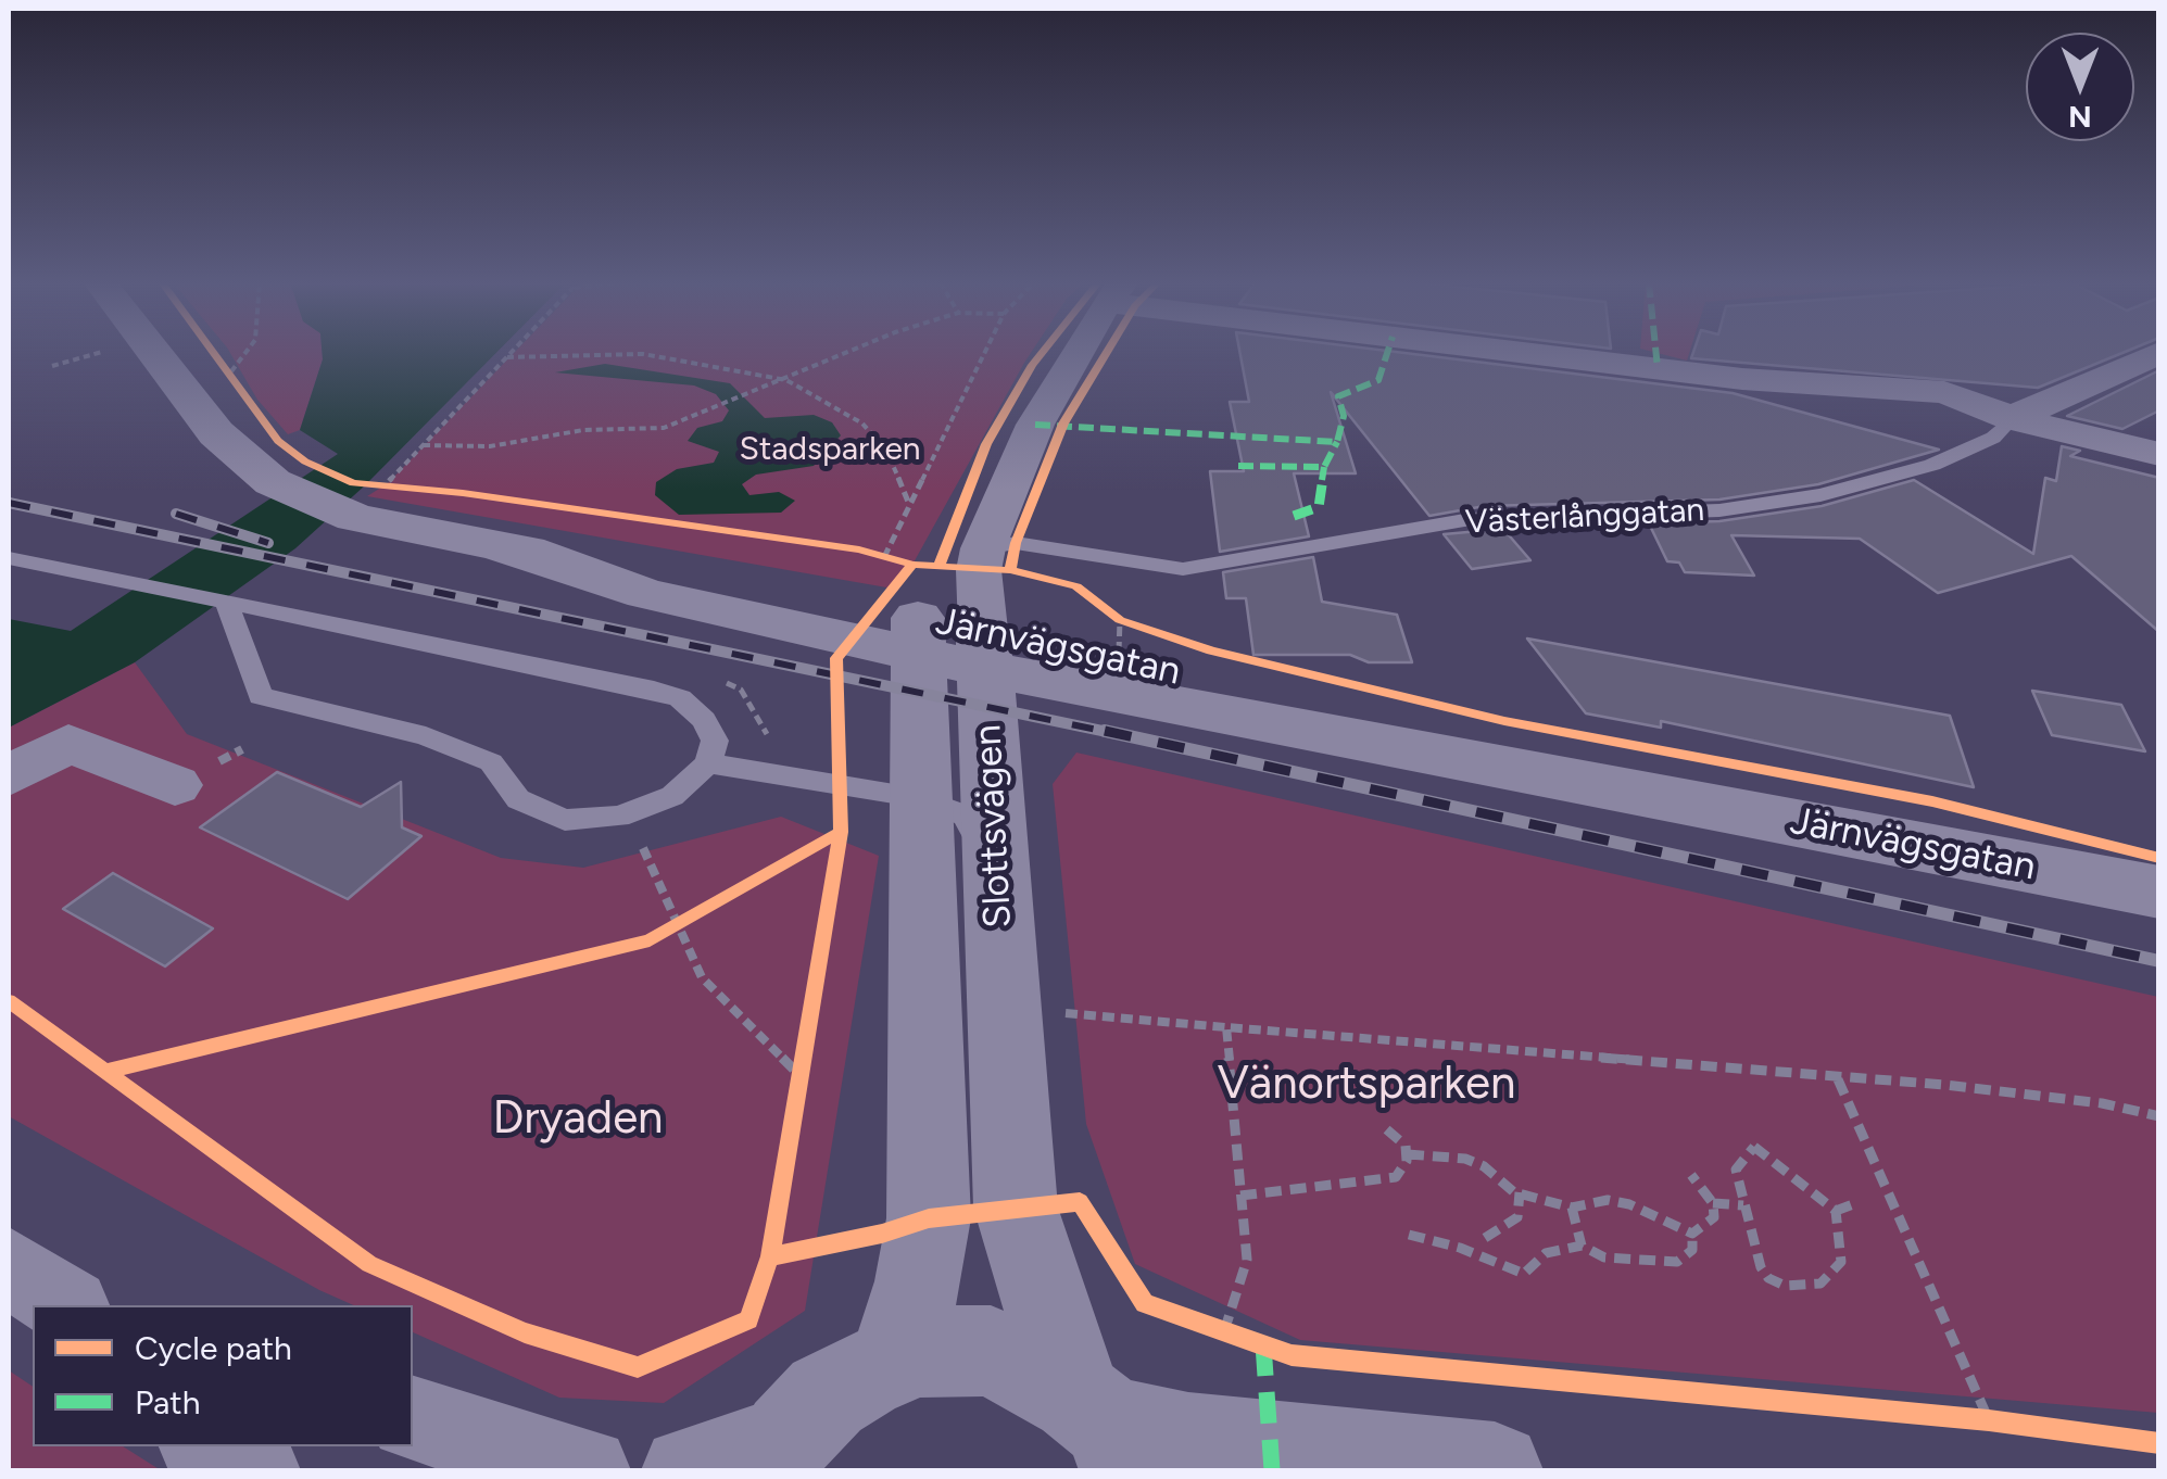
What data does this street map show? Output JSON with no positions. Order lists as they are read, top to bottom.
{
  "streets": {
    "main road": ["Järnvägsgatan", "Slottsvägen"],
    "street": ["Västerlånggatan"]
  },
  "crossings": [
    ["Västerlånggatan", "Slottsvägen"],
    ["Järnvägsgatan", "Slottsvägen"]
  ],
  "parks": ["Stadsparken", "Vänortsparken", "Dryaden"],
  "legend": ["Cycle path", "Path"],
  "north": "bottom"
}
